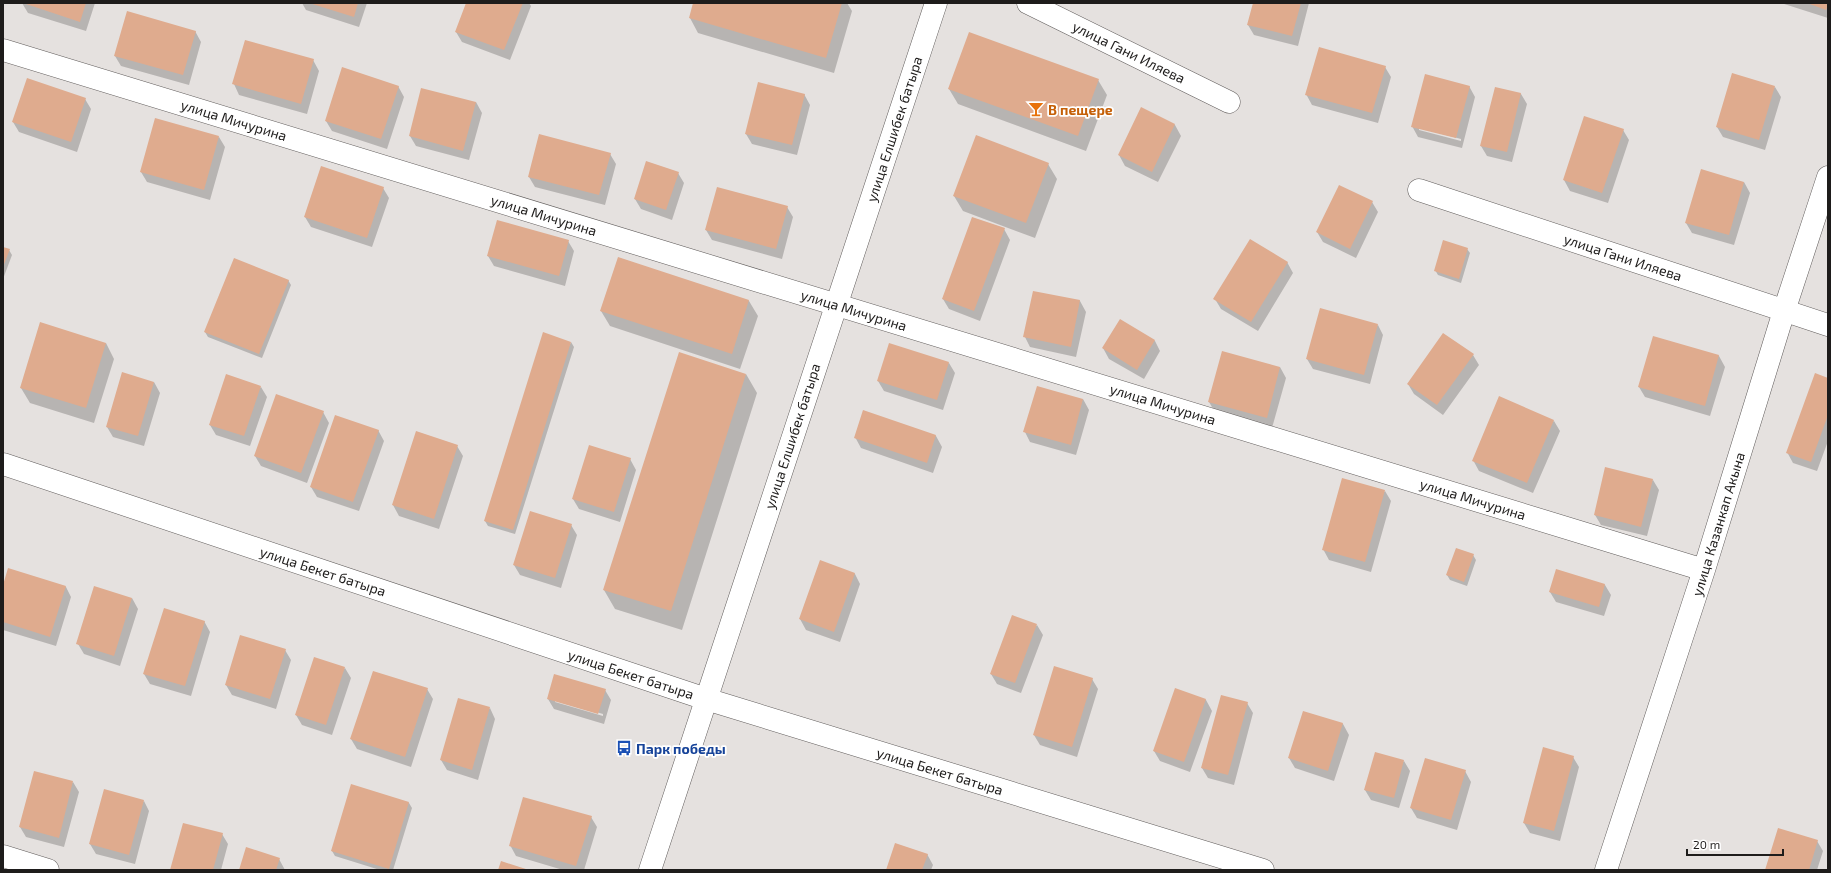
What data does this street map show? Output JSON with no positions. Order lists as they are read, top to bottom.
{
  "streets": {
    "street": [
      "улица Гани Иляева",
      "улица Мичурина",
      "улица Елшибек батыра",
      "улица Казанкап Акына",
      "улица Бекет батыра"
    ]
  },
  "crossings": [
    ["улица Гани Иляева", "улица Казанкап Акына"],
    ["улица Мичурина", "улица Елшибек батыра"],
    ["улица Мичурина", "улица Казанкап Акына"],
    ["улица Елшибек батыра", "улица Бекет батыра"]
  ],
  "places": {
    "bar": ["В пещере"],
    "bus stop": ["Парк победы"]
  },
  "scale_bar": "20 m"
}
